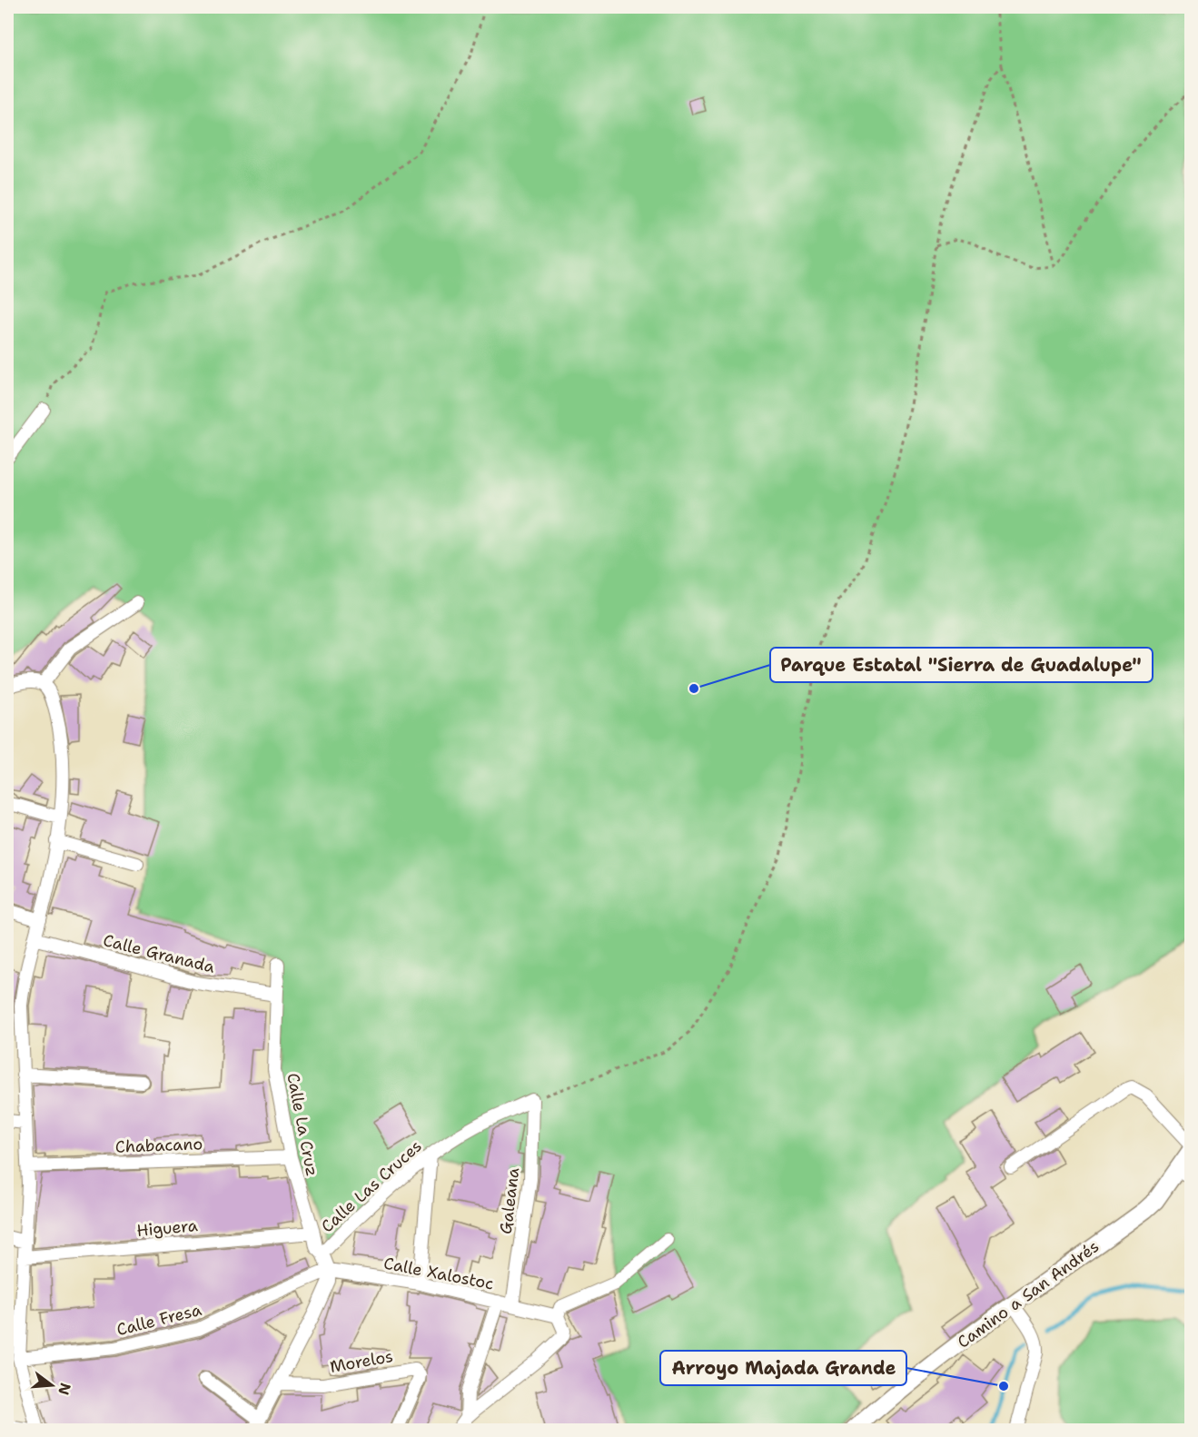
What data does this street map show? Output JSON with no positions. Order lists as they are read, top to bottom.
{
  "streets": {
    "street": [
      "Calle Granada",
      "Calle La Cruz",
      "Chabacano",
      "Calle Las Cruces",
      "Galeana",
      "Higuera",
      "Calle Xalostoc",
      "Camino a San Andrés",
      "Calle Fresa",
      "Morelos"
    ]
  },
  "crossings": [
    ["Calle Granada", "Calle La Cruz"],
    ["Calle La Cruz", "Chabacano"],
    ["Calle La Cruz", "Calle Las Cruces"],
    ["Calle La Cruz", "Higuera"],
    ["Calle Las Cruces", "Galeana"],
    ["Galeana", "Calle Xalostoc"],
    ["Calle Xalostoc", "Calle Fresa"]
  ],
  "places": ["Parque Estatal \"Sierra de Guadalupe\"", "Arroyo Majada Grande"],
  "north": "right"
}
